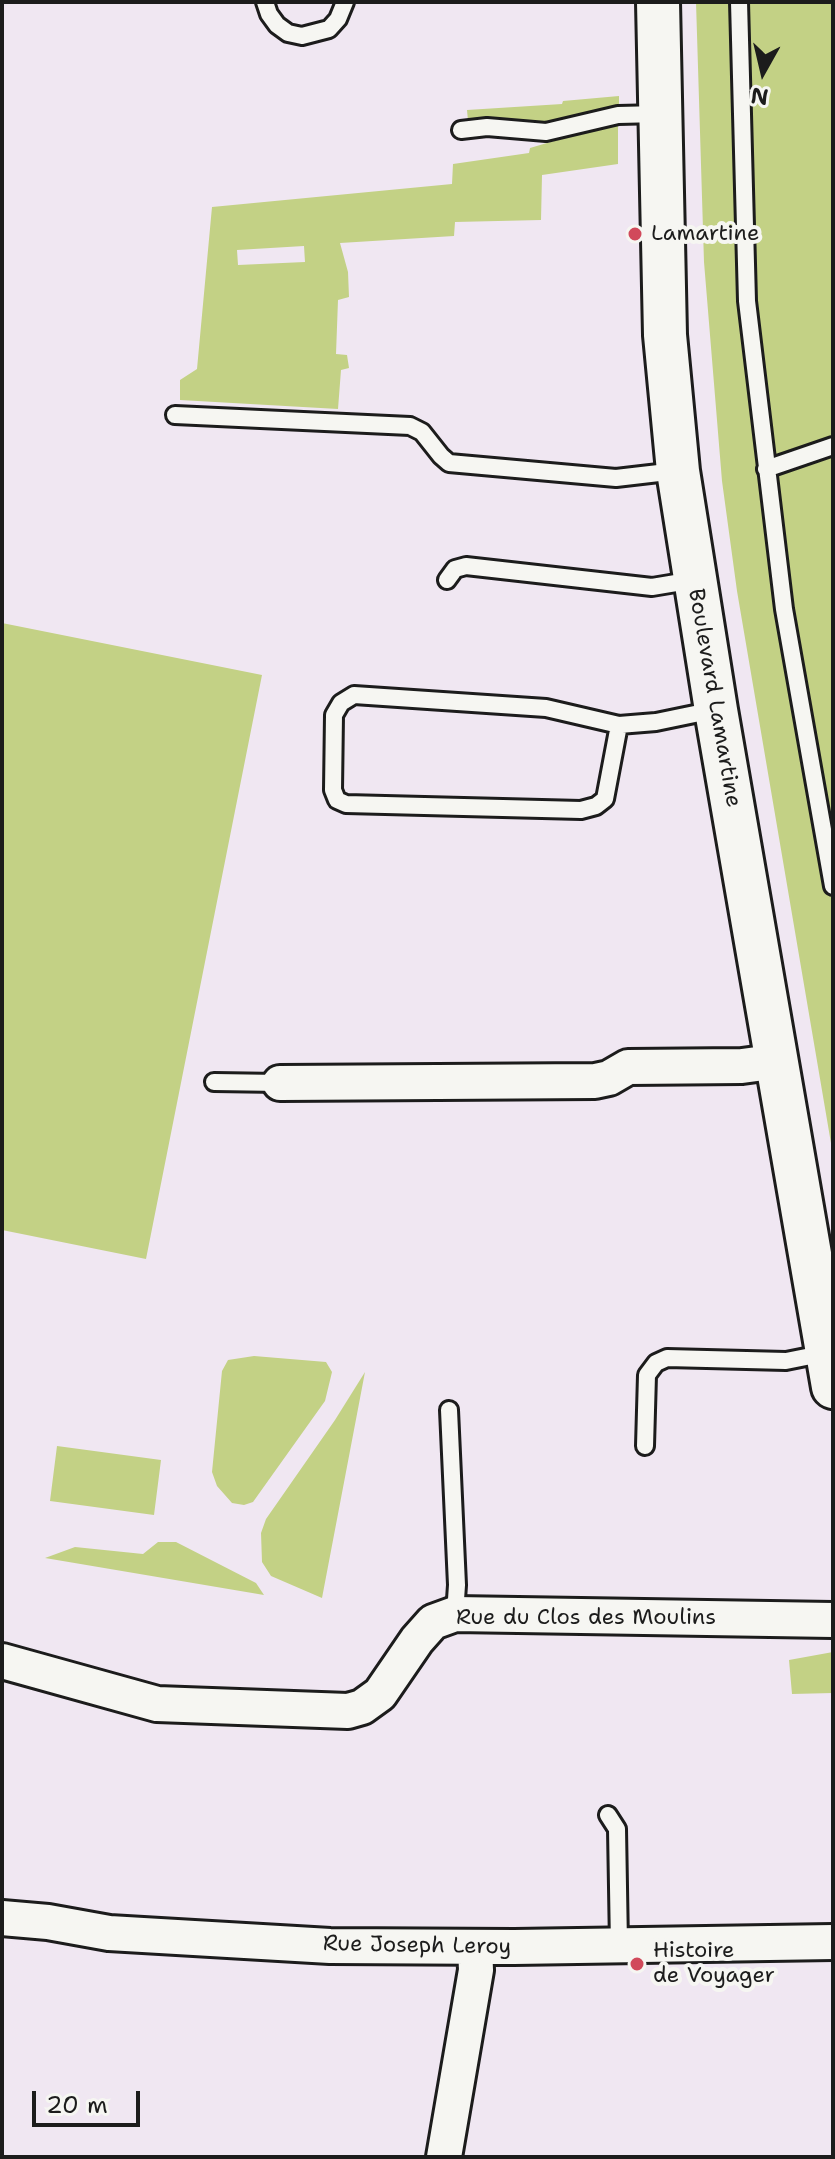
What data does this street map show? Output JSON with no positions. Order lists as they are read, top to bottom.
{
  "streets": {
    "street": ["Boulevard Lamartine", "Rue du Clos des Moulins", "Rue Joseph Leroy"]
  },
  "places": ["Lamartine", "Histoire de Voyager"],
  "scale_bar": "20 m",
  "north": "bottom"
}
